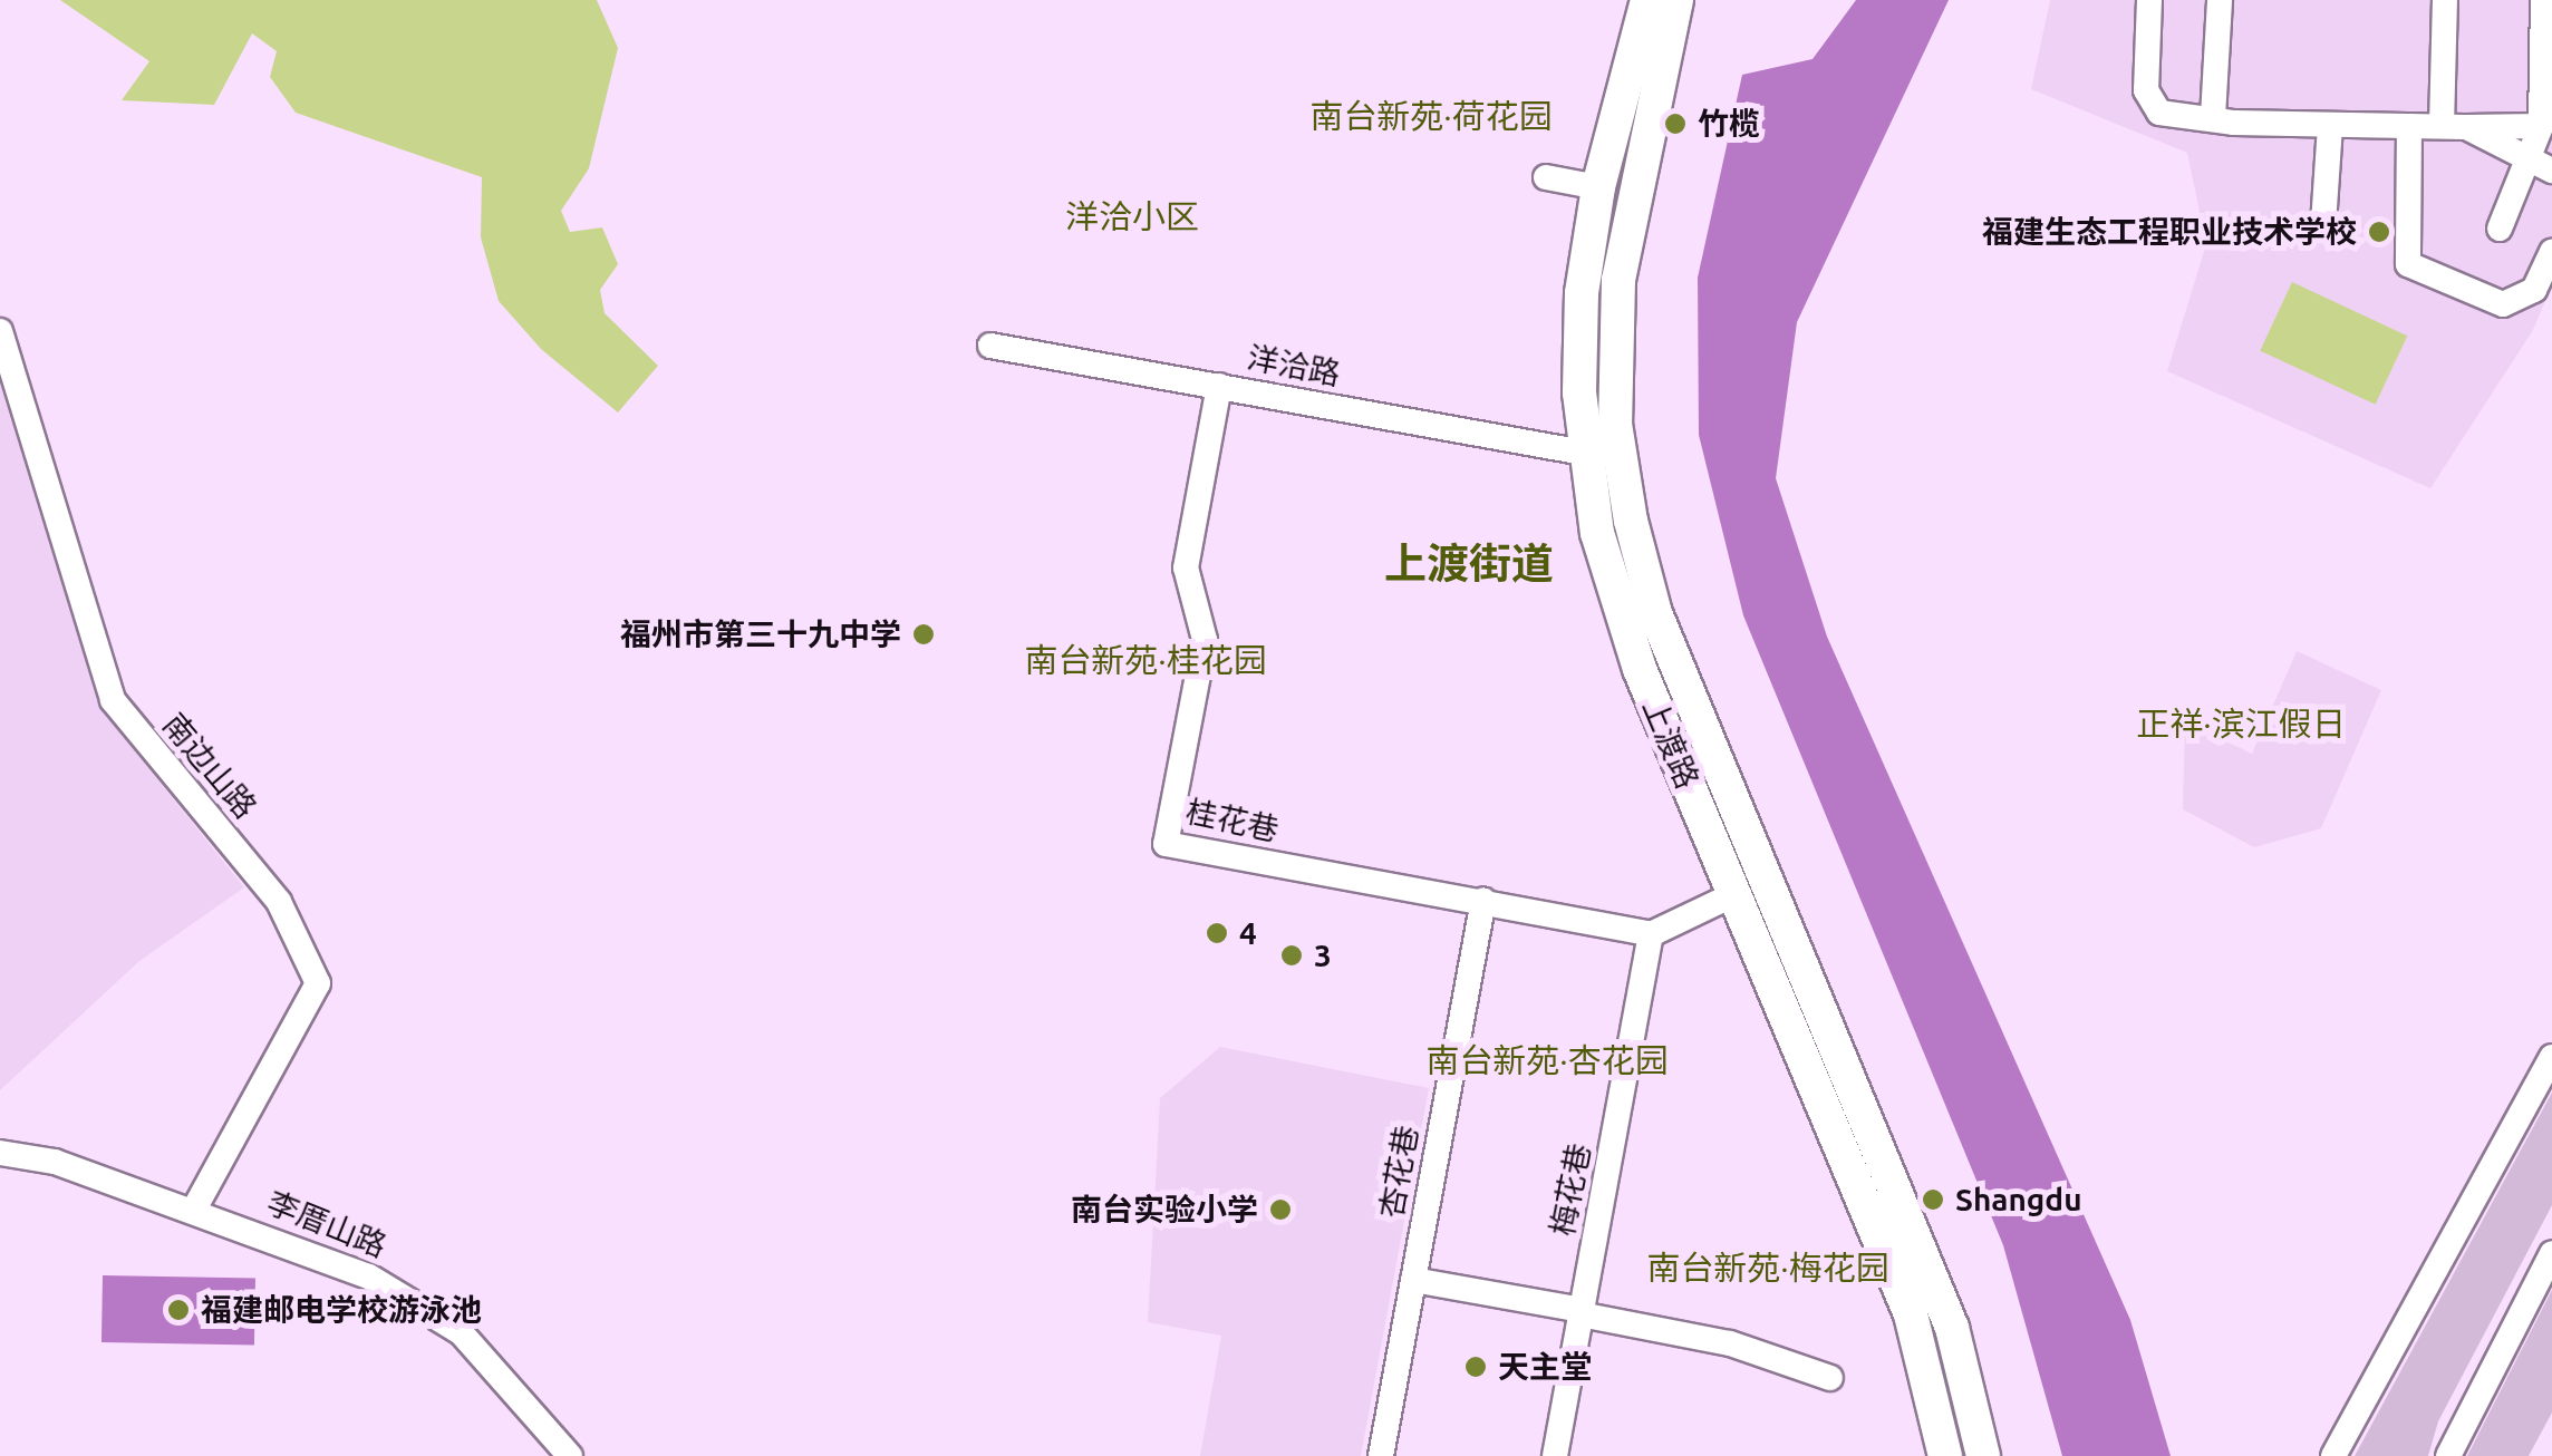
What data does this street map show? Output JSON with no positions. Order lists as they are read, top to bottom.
{
  "streets": {
    "main road": ["上渡路"],
    "street": [
      "洋洽路",
      "南边山路",
      "桂花巷",
      "杏花巷",
      "梅花巷",
      "李厝山路"
    ]
  },
  "crossings": [
    ["洋洽路", "上渡路"],
    ["洋洽路", "桂花巷"],
    ["南边山路", "李厝山路"],
    ["桂花巷", "杏花巷"],
    ["桂花巷", "梅花巷"]
  ],
  "districts": [
    "南台新苑·荷花园",
    "洋洽小区",
    "上渡街道",
    "南台新苑·桂花园",
    "正祥·滨江假日",
    "南台新苑·杏花园",
    "南台新苑·梅花园"
  ],
  "places": [
    "竹榄",
    "福建生态工程职业技术学校",
    "福州市第三十九中学",
    "4",
    "3",
    "Shangdu",
    "南台实验小学",
    "福建邮电学校游泳池",
    "天主堂"
  ]
}
